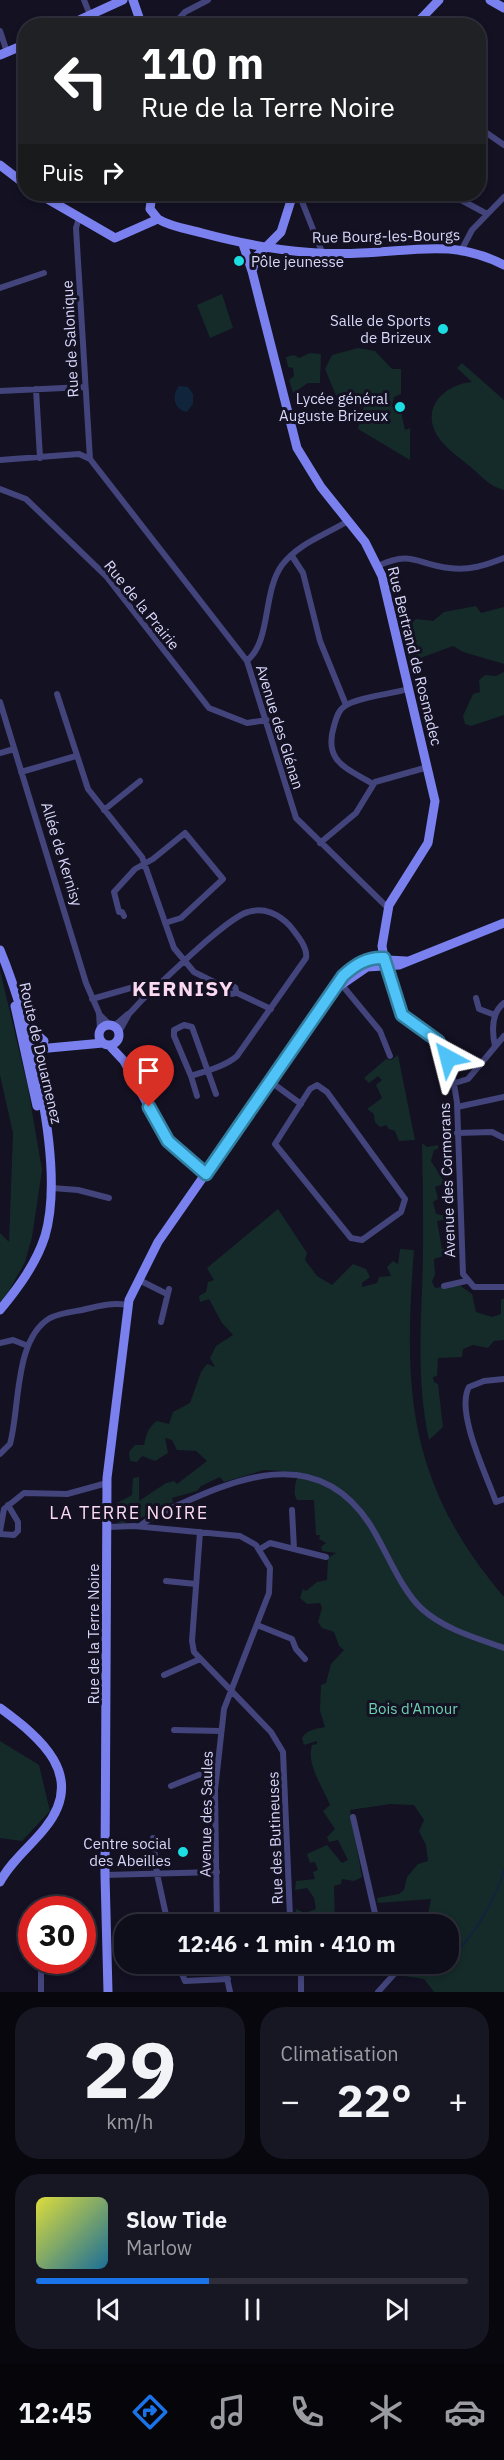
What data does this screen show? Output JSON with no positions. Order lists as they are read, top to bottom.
{
  "streets": {
    "street": [
      "Rue Bourg-les-Bourgs",
      "Rue de Salonique",
      "Rue de la Prairie",
      "Rue Bertrand de Rosmadec",
      "Avenue des Glénan",
      "Allée de Kernisy",
      "Route de Douarnenez",
      "Avenue des Cormorans",
      "Rue de la Terre Noire",
      "Avenue des Saules",
      "Rue des Butineuses"
    ]
  },
  "crossings": [
    ["Rue Bourg-les-Bourgs", "Rue Bertrand de Rosmadec"],
    ["Rue de Salonique", "Avenue des Glénan"],
    ["Rue de la Prairie", "Avenue des Glénan"],
    ["Rue Bertrand de Rosmadec", "Avenue des Glénan"],
    ["Rue Bertrand de Rosmadec", "Avenue des Cormorans"],
    ["Rue Bertrand de Rosmadec", "Rue de la Terre Noire"],
    ["Allée de Kernisy", "Rue de la Terre Noire"],
    ["Avenue des Cormorans", "Rue de la Terre Noire"],
    ["Avenue des Saules", "Rue des Butineuses"]
  ],
  "districts": ["KERNISY", "LA TERRE NOIRE"],
  "parks": ["Bois d'Amour"],
  "places": [
    "Pôle jeunesse",
    "Salle de Sports de Brizeux",
    "Lycée général Auguste Brizeux",
    "Centre social des Abeilles"
  ],
  "page": {
    "turn": ["110 m", "Rue de la Terre Noire"],
    "then": "Puis",
    "limit": "30",
    "trip": "12:46 · 1 min · 410 m",
    "tile": [
      ["29", "km/h"],
      "Climatisation"
    ],
    "heat": ["−", "22°", "+"],
    "song": ["Slow Tide", "Marlow"],
    "tabs": "12:45"
  }
}
